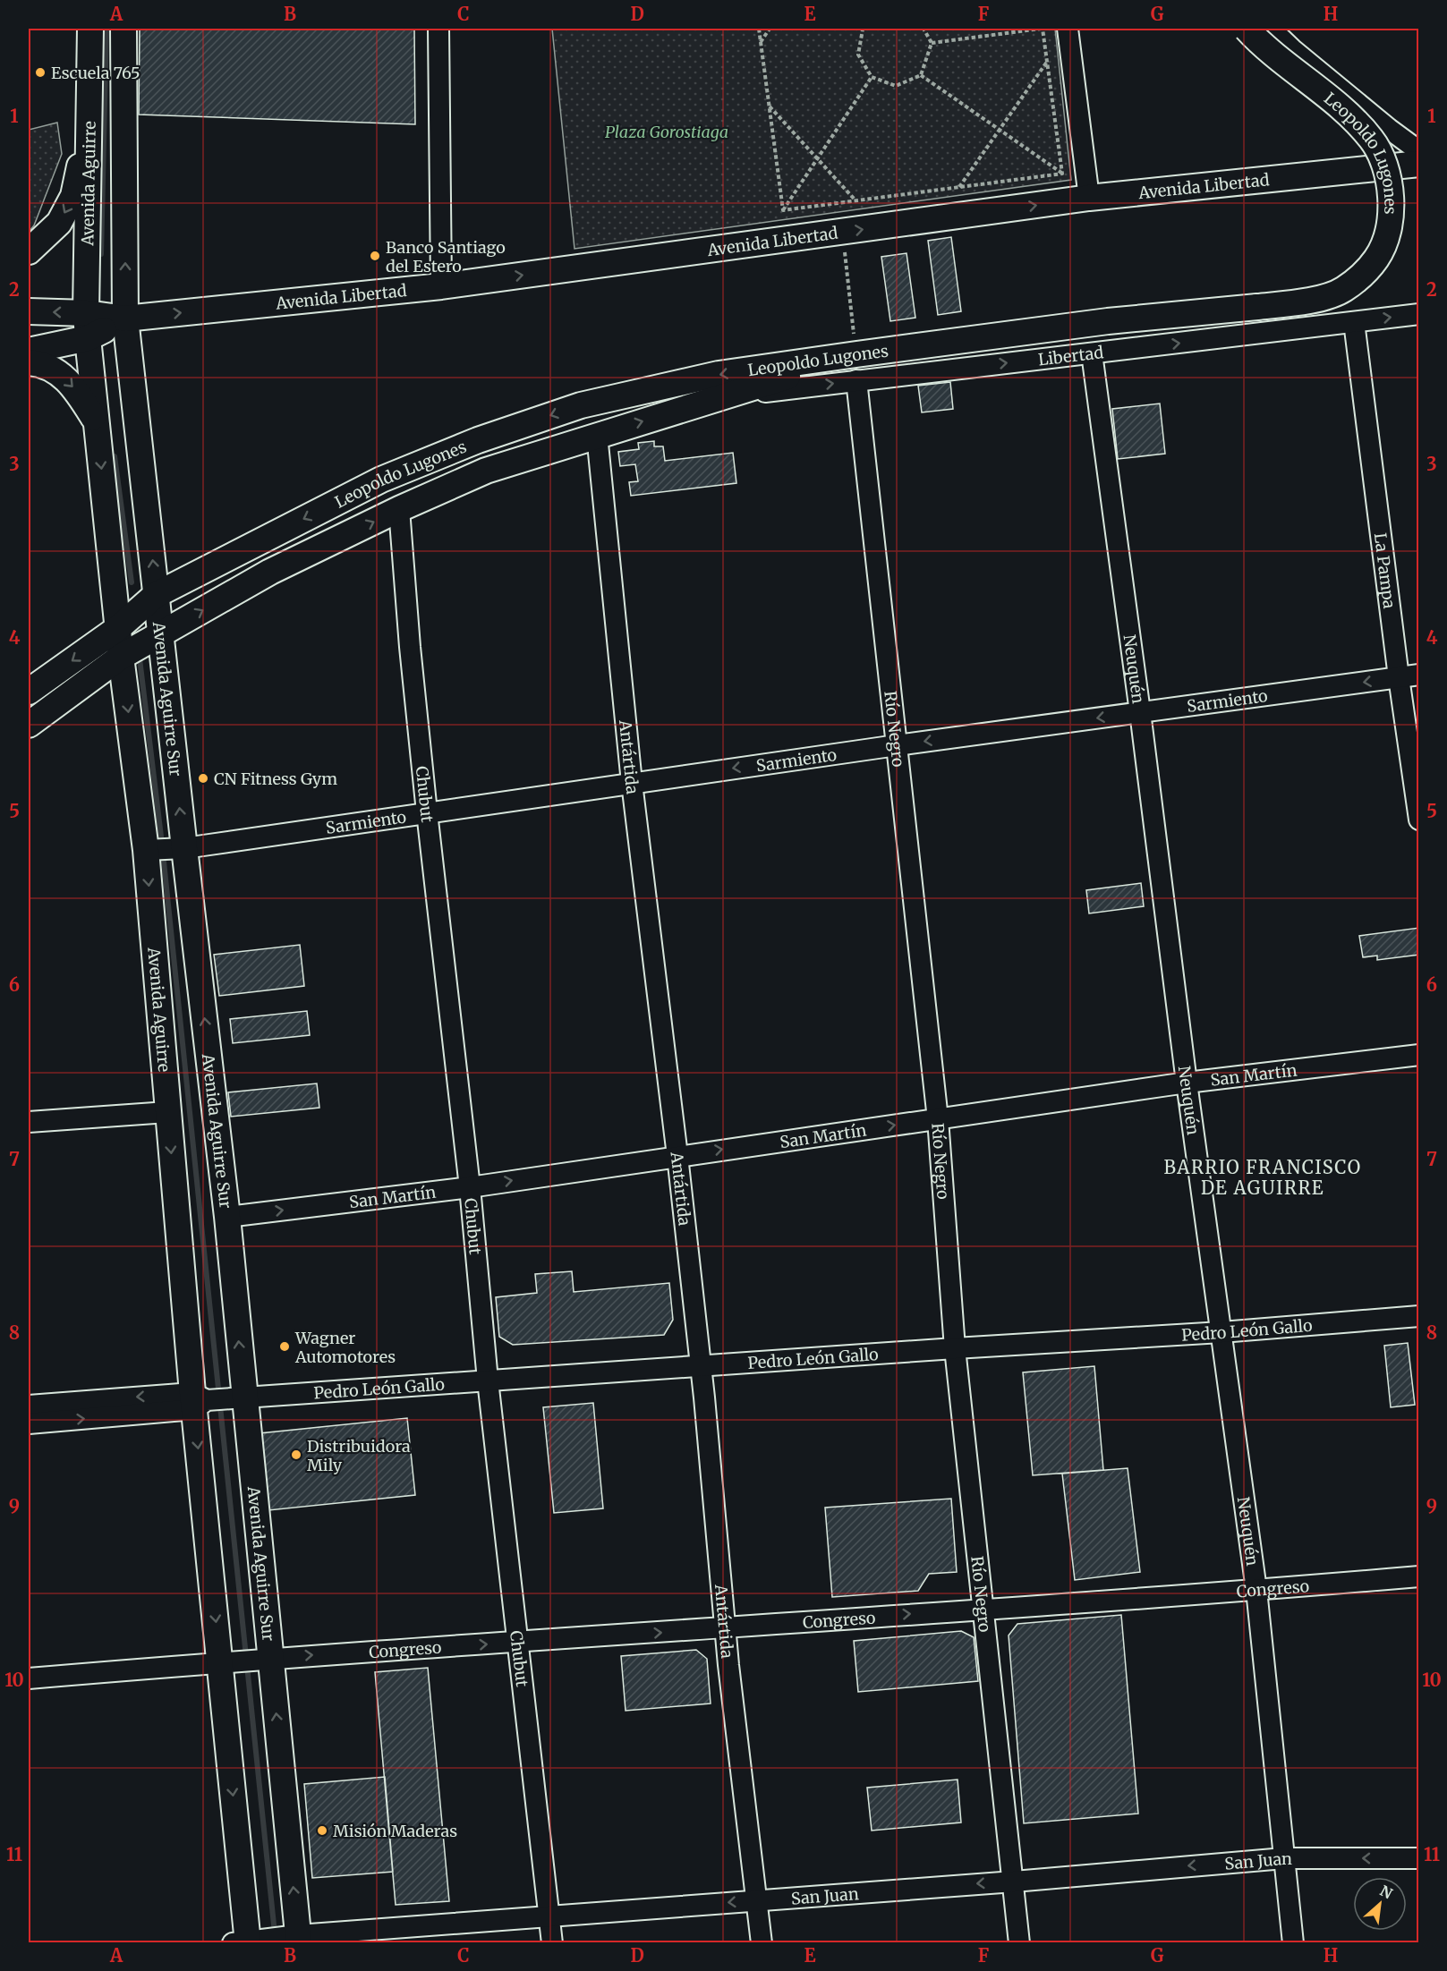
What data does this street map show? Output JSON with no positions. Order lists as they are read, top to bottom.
{
  "streets": {
    "main road": [
      "Leopoldo Lugones",
      "Avenida Aguirre",
      "Avenida Libertad",
      "Avenida Aguirre Sur"
    ],
    "street": [
      "Libertad",
      "La Pampa",
      "Neuquén",
      "Sarmiento",
      "Río Negro",
      "Antártida",
      "Chubut",
      "San Martín",
      "Pedro León Gallo",
      "Congreso",
      "San Juan"
    ]
  },
  "crossings": [
    ["Leopoldo Lugones", "Avenida Aguirre"],
    ["Leopoldo Lugones", "Libertad"],
    ["Leopoldo Lugones", "Avenida Aguirre Sur"],
    ["Leopoldo Lugones", "Antártida"],
    ["Leopoldo Lugones", "Chubut"],
    ["Avenida Aguirre", "Avenida Libertad"],
    ["Avenida Aguirre", "Avenida Aguirre Sur"],
    ["Avenida Aguirre", "Sarmiento"],
    ["Avenida Aguirre", "Pedro León Gallo"],
    ["Avenida Libertad", "Avenida Aguirre Sur"],
    ["Libertad", "La Pampa"],
    ["Libertad", "Neuquén"],
    ["Libertad", "Río Negro"],
    ["La Pampa", "Sarmiento"],
    ["Neuquén", "Sarmiento"],
    ["Neuquén", "San Martín"],
    ["Neuquén", "Pedro León Gallo"],
    ["Neuquén", "Congreso"],
    ["Neuquén", "San Juan"],
    ["Avenida Aguirre Sur", "Sarmiento"],
    ["Avenida Aguirre Sur", "San Martín"],
    ["Avenida Aguirre Sur", "Pedro León Gallo"],
    ["Avenida Aguirre Sur", "Congreso"],
    ["Avenida Aguirre Sur", "San Juan"],
    ["Sarmiento", "Río Negro"],
    ["Sarmiento", "Antártida"],
    ["Sarmiento", "Chubut"],
    ["Río Negro", "San Martín"],
    ["Río Negro", "Pedro León Gallo"],
    ["Río Negro", "Congreso"],
    ["Río Negro", "San Juan"],
    ["Antártida", "San Martín"],
    ["Antártida", "Pedro León Gallo"],
    ["Antártida", "Congreso"],
    ["Antártida", "San Juan"],
    ["Chubut", "San Martín"],
    ["Chubut", "Pedro León Gallo"],
    ["Chubut", "Congreso"],
    ["Chubut", "San Juan"]
  ],
  "one_way": [
    "Avenida Aguirre",
    "Avenida Libertad",
    "Libertad",
    "Sarmiento",
    "San Martín",
    "Congreso",
    "San Juan"
  ],
  "districts": ["BARRIO FRANCISCO DE AGUIRRE"],
  "parks": ["Plaza Gorostiaga"],
  "places": [
    "Escuela 765",
    "Banco Santiago del Estero",
    "CN Fitness Gym",
    "Wagner Automotores",
    "Distribuidora Mily",
    "Misión Maderas"
  ],
  "north": "top right",
  "grid": {
    "columns": [
      "A",
      "B",
      "C",
      "D",
      "E",
      "F",
      "G",
      "H"
    ],
    "rows": [
      "1",
      "2",
      "3",
      "4",
      "5",
      "6",
      "7",
      "8",
      "9",
      "10",
      "11"
    ]
  }
}
